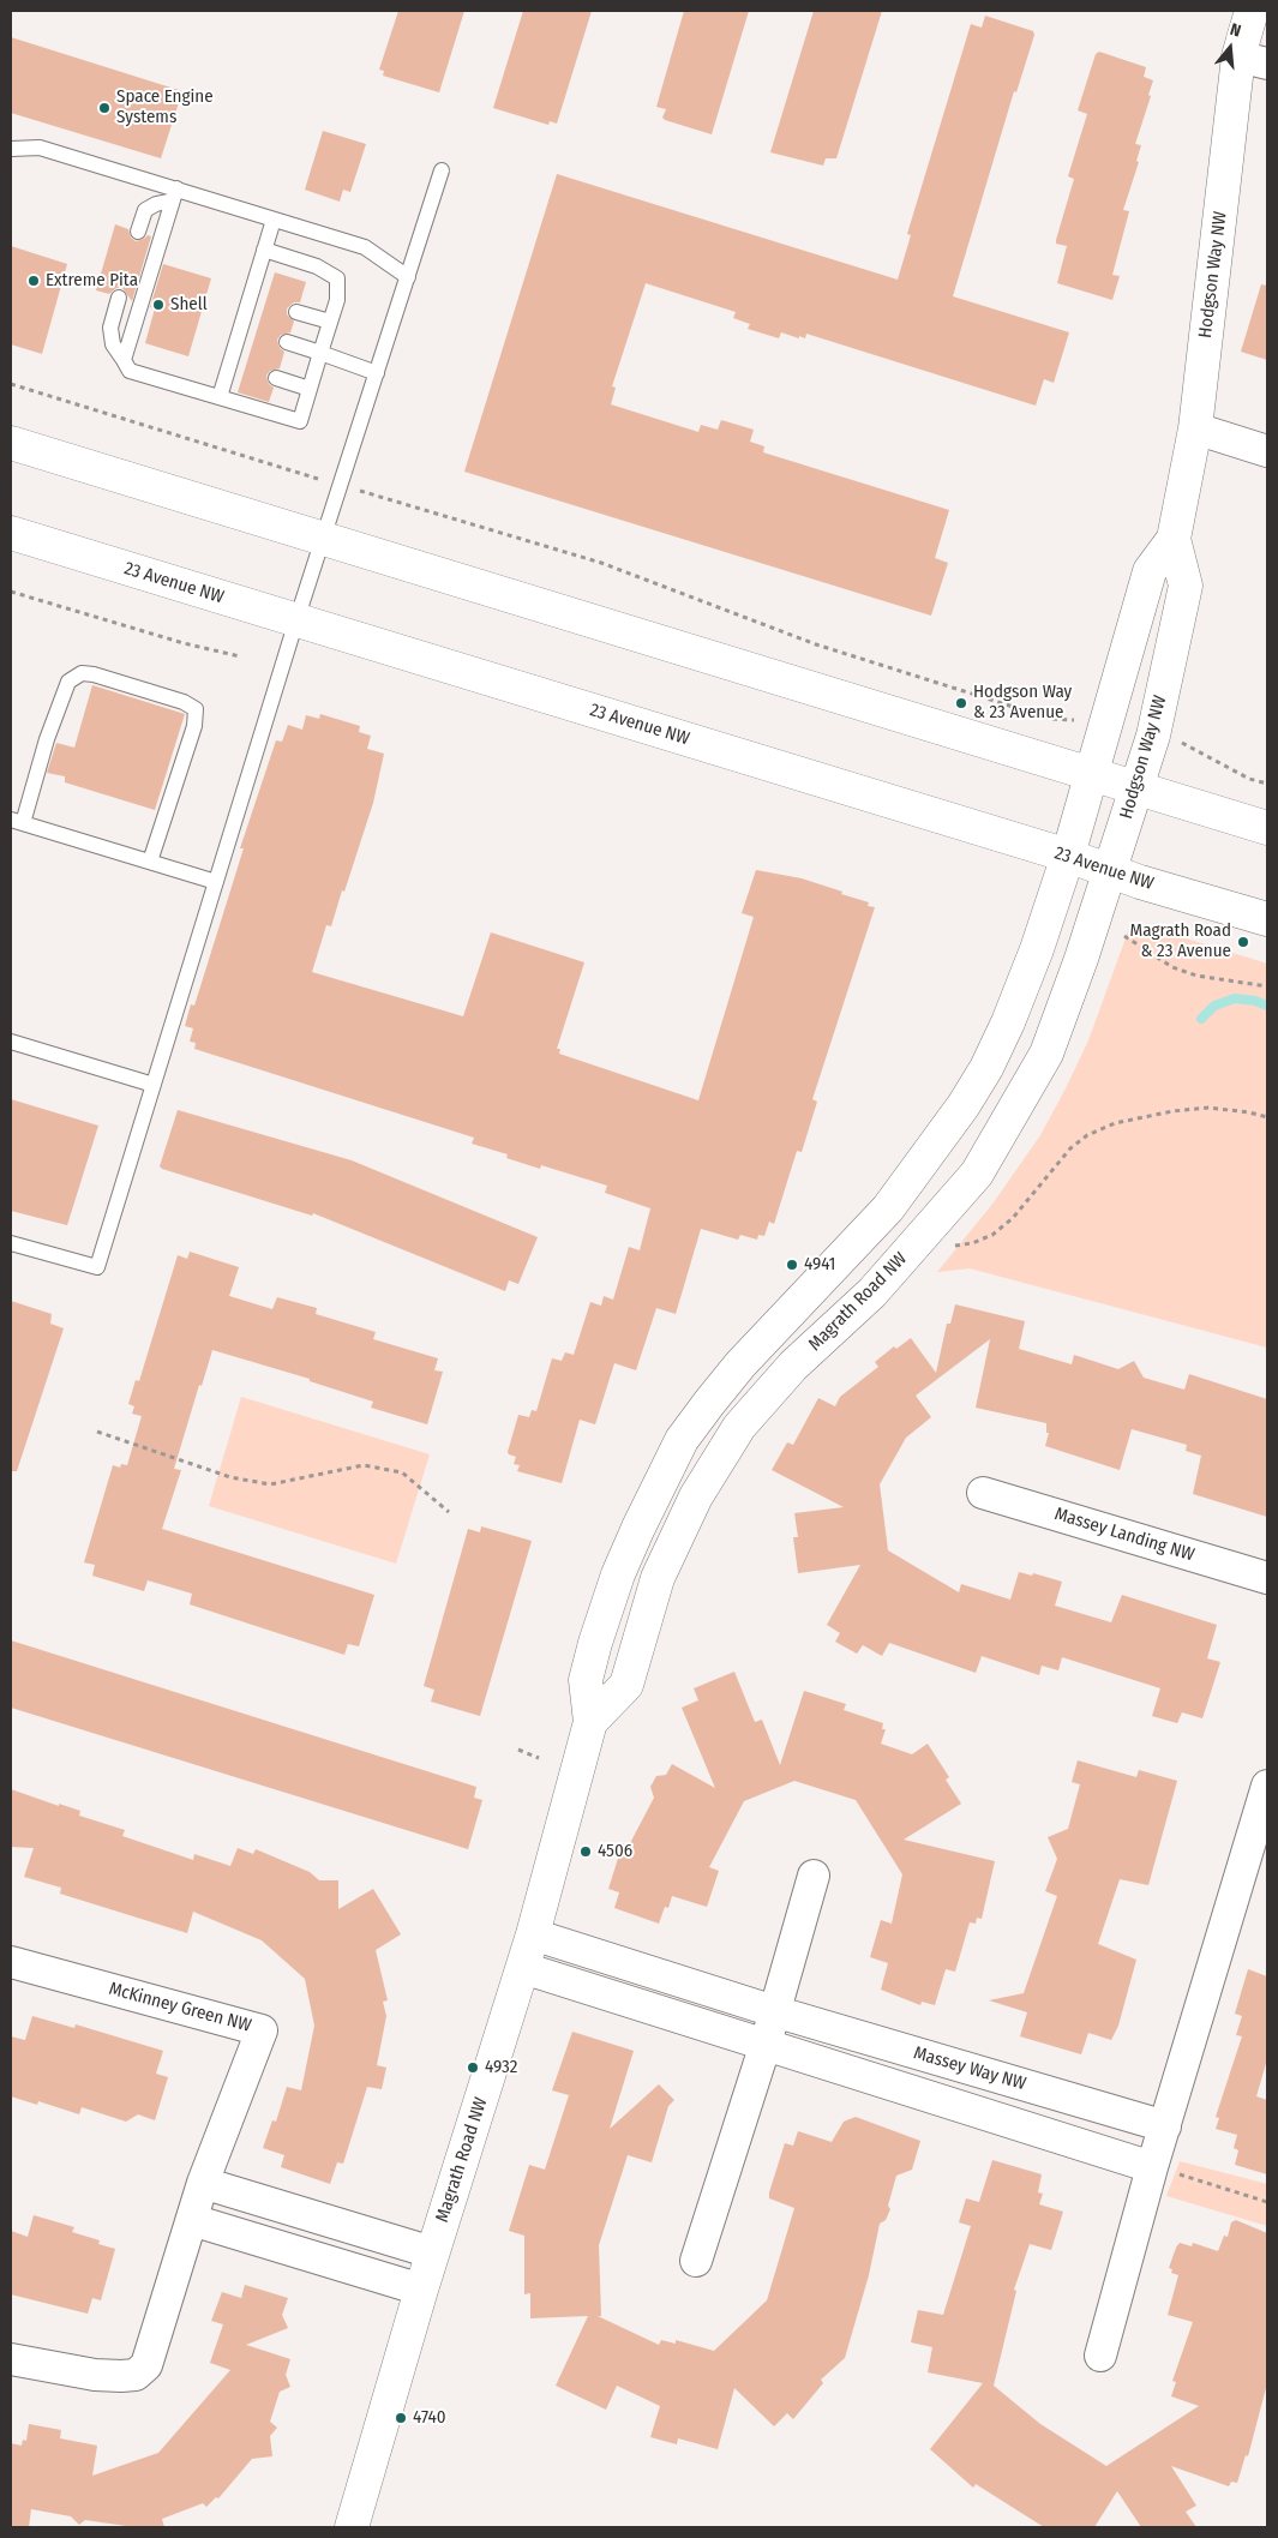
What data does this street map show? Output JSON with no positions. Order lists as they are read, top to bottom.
{
  "streets": {
    "street": [
      "Hodgson Way NW",
      "23 Avenue NW",
      "Magrath Road NW",
      "Massey Landing NW",
      "McKinney Green NW",
      "Massey Way NW"
    ]
  },
  "crossings": [
    ["Hodgson Way NW", "23 Avenue NW"],
    ["Hodgson Way NW", "Magrath Road NW"],
    ["23 Avenue NW", "Magrath Road NW"],
    ["Magrath Road NW", "Massey Way NW"]
  ],
  "places": [
    "Space Engine Systems",
    "Extreme Pita",
    "Shell",
    "Hodgson Way & 23 Avenue",
    "Magrath Road & 23 Avenue",
    "4941",
    "4506",
    "4932",
    "4740"
  ],
  "north": "top"
}
